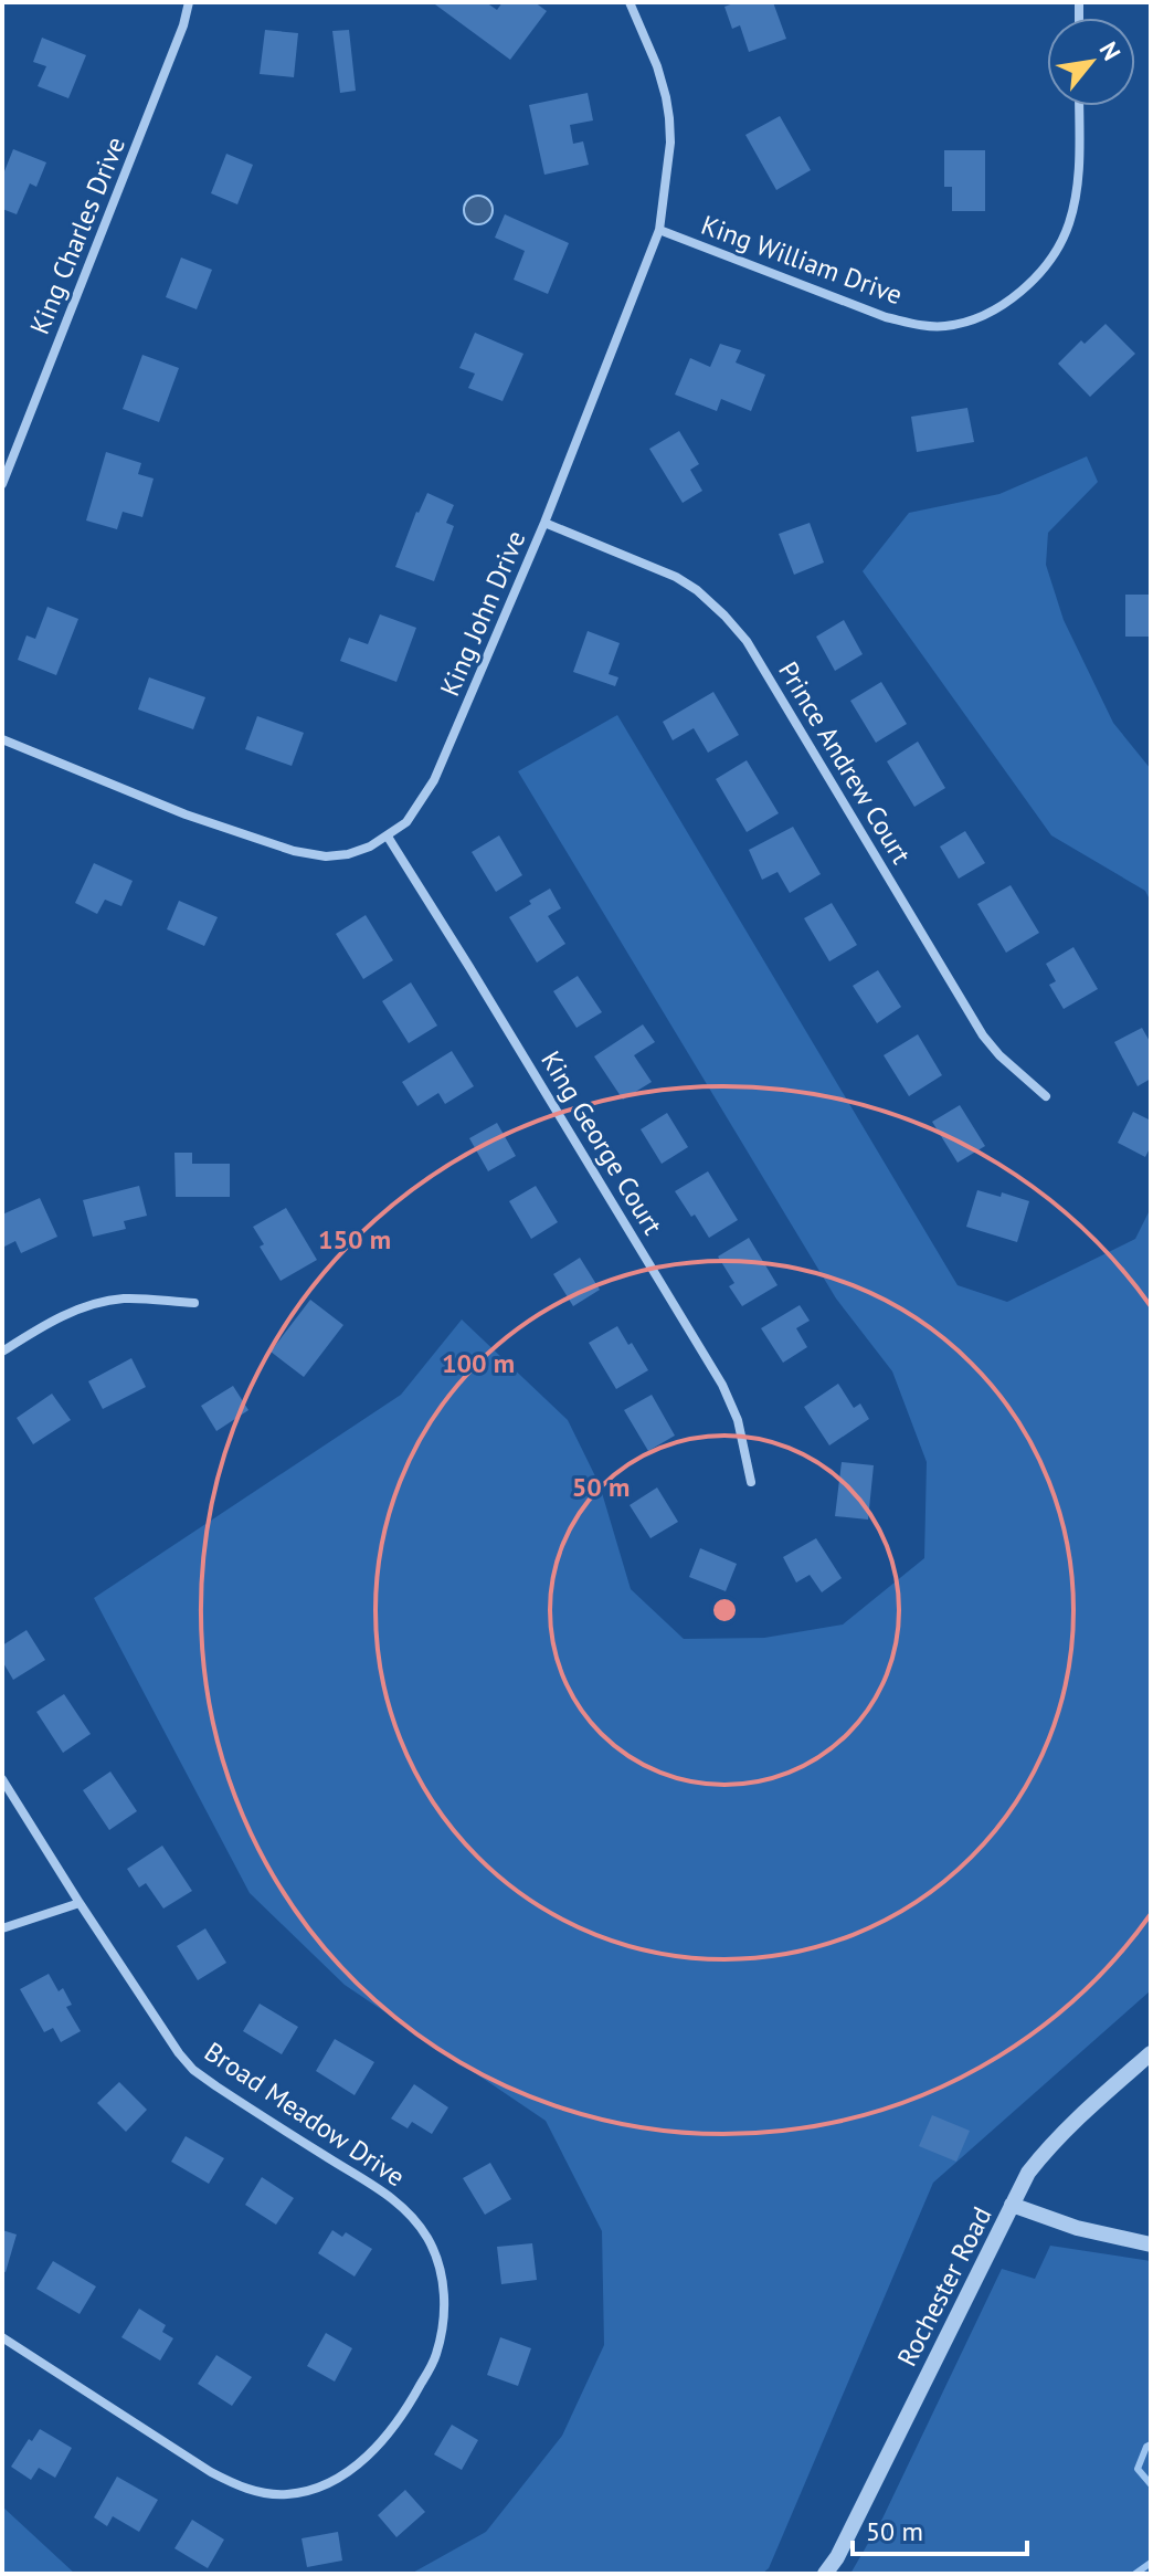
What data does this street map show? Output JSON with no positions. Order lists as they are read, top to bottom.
{
  "streets": {
    "street": [
      "King Charles Drive",
      "King William Drive",
      "King John Drive",
      "Prince Andrew Court",
      "King George Court",
      "Broad Meadow Drive",
      "Rochester Road"
    ]
  },
  "crossings": [
    ["King William Drive", "King John Drive"],
    ["King John Drive", "Prince Andrew Court"],
    ["King John Drive", "King George Court"]
  ],
  "scale_bar": "50 m",
  "north": "top right",
  "rings": ["150 m", "100 m", "50 m"]
}
